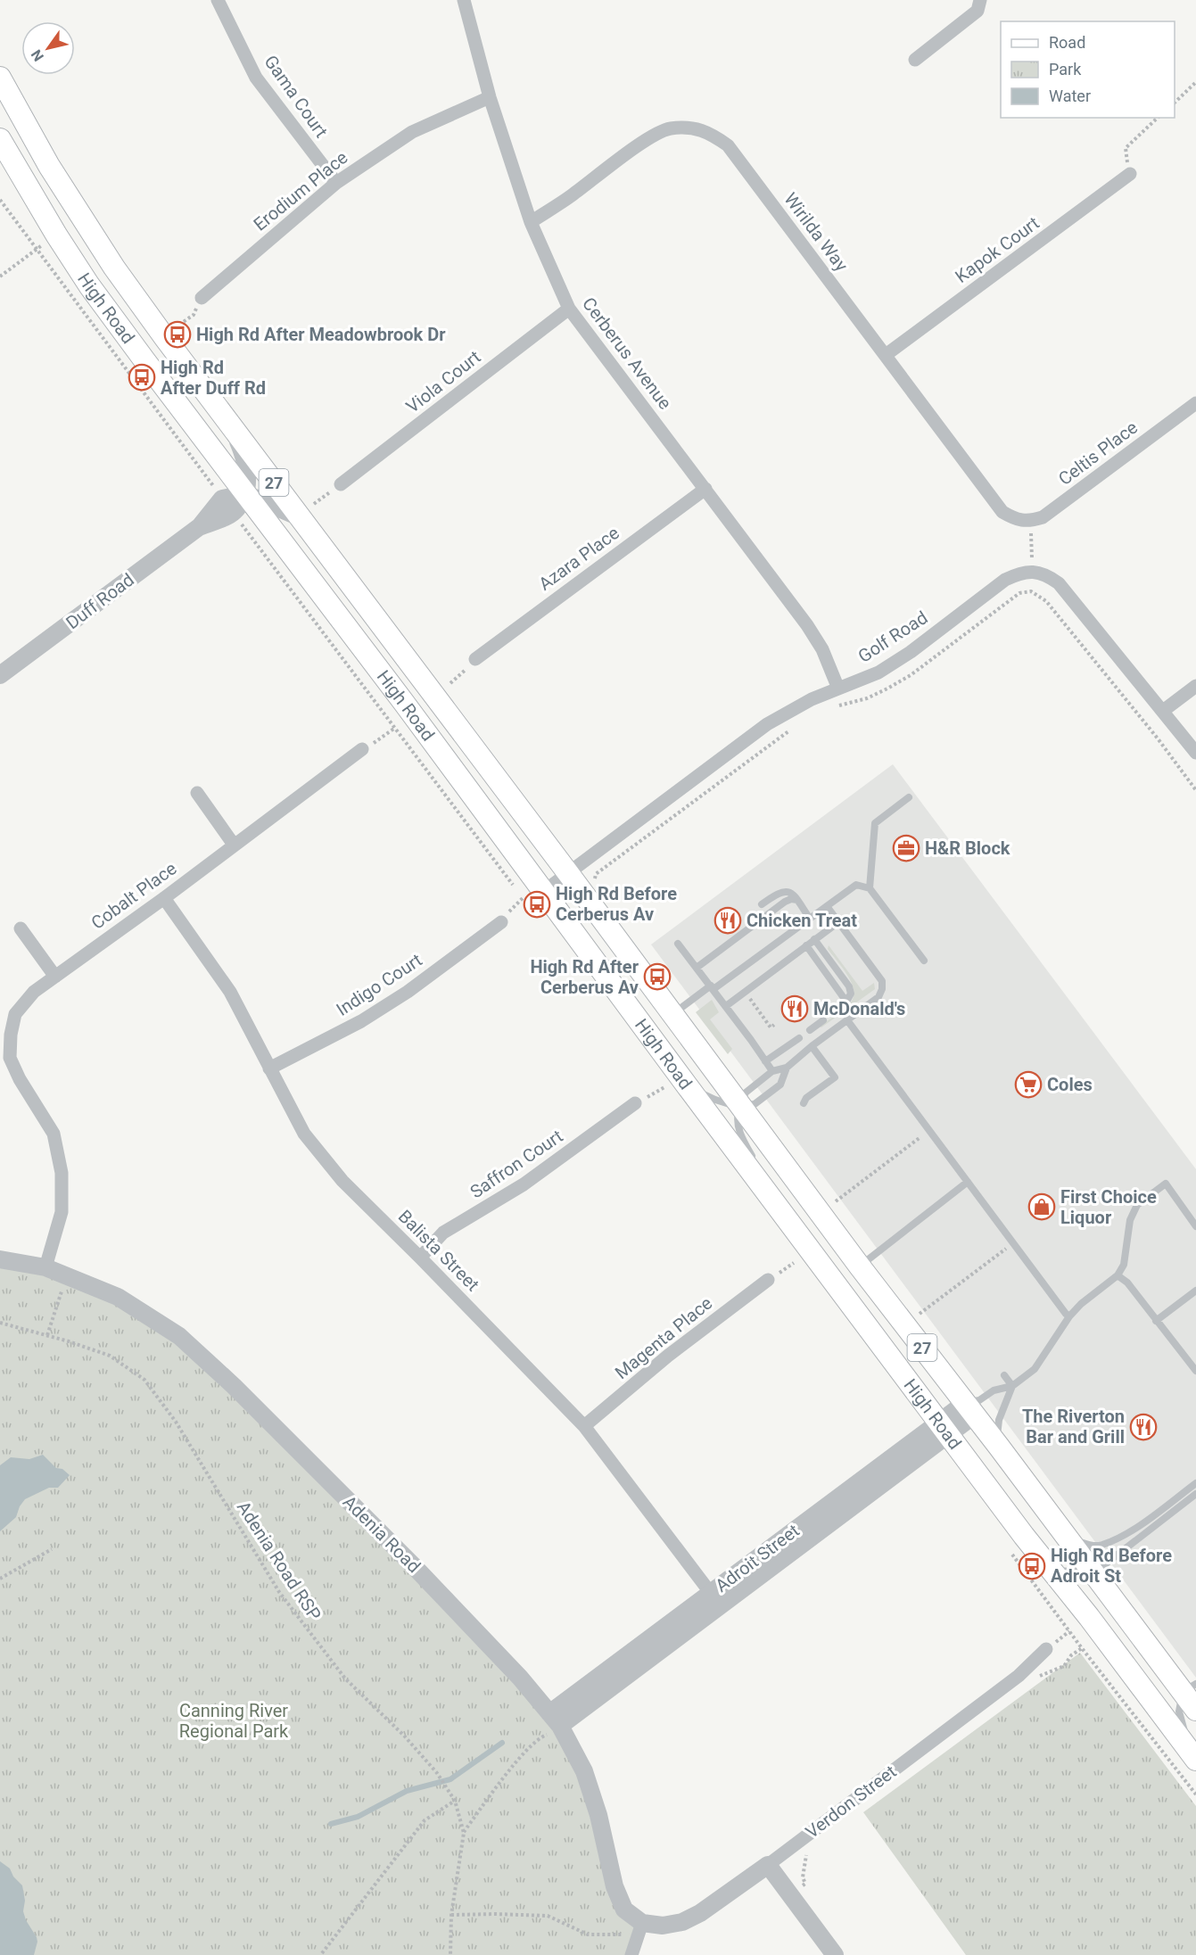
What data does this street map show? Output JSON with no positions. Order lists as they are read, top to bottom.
{
  "streets": {
    "main road": ["High Road", "27"],
    "street": [
      "Gama Court",
      "Erodium Place",
      "Wirilda Way",
      "Kapok Court",
      "Cerberus Avenue",
      "Viola Court",
      "Celtis Place",
      "Azara Place",
      "Duff Road",
      "Golf Road",
      "Cobalt Place",
      "Indigo Court",
      "Saffron Court",
      "Balista Street",
      "Magenta Place",
      "Adenia Road",
      "Adroit Street",
      "Verdon Street"
    ],
    "path": ["Adenia Road RSP"]
  },
  "crossings": [
    ["Gama Court", "Erodium Place"],
    ["Erodium Place", "Cerberus Avenue"],
    ["Wirilda Way", "Kapok Court"],
    ["Wirilda Way", "Cerberus Avenue"],
    ["Wirilda Way", "Celtis Place"],
    ["High Road", "Golf Road"],
    ["High Road", "Adroit Street"],
    ["Cerberus Avenue", "Viola Court"],
    ["Cerberus Avenue", "Azara Place"],
    ["Cerberus Avenue", "Golf Road"],
    ["Cobalt Place", "Balista Street"],
    ["Cobalt Place", "Adenia Road"],
    ["Indigo Court", "Balista Street"],
    ["Saffron Court", "Balista Street"],
    ["Balista Street", "Magenta Place"],
    ["Balista Street", "Adroit Street"],
    ["Adenia Road", "Adroit Street"],
    ["Adenia Road", "Verdon Street"]
  ],
  "parks": ["Canning River Regional Park"],
  "places": {
    "bus stop": [
      "High Rd After Meadowbrook Dr",
      "High Rd After Duff Rd",
      "High Rd Before Cerberus Av",
      "High Rd After Cerberus Av",
      "High Rd Before Adroit St"
    ],
    "office": ["H&R Block"],
    "restaurant": ["Chicken Treat", "McDonald's", "The Riverton Bar and Grill"],
    "supermarket": ["Coles"],
    "shop": ["First Choice Liquor"]
  },
  "legend": ["Road", "Park", "Water"],
  "north": "bottom left"
}
